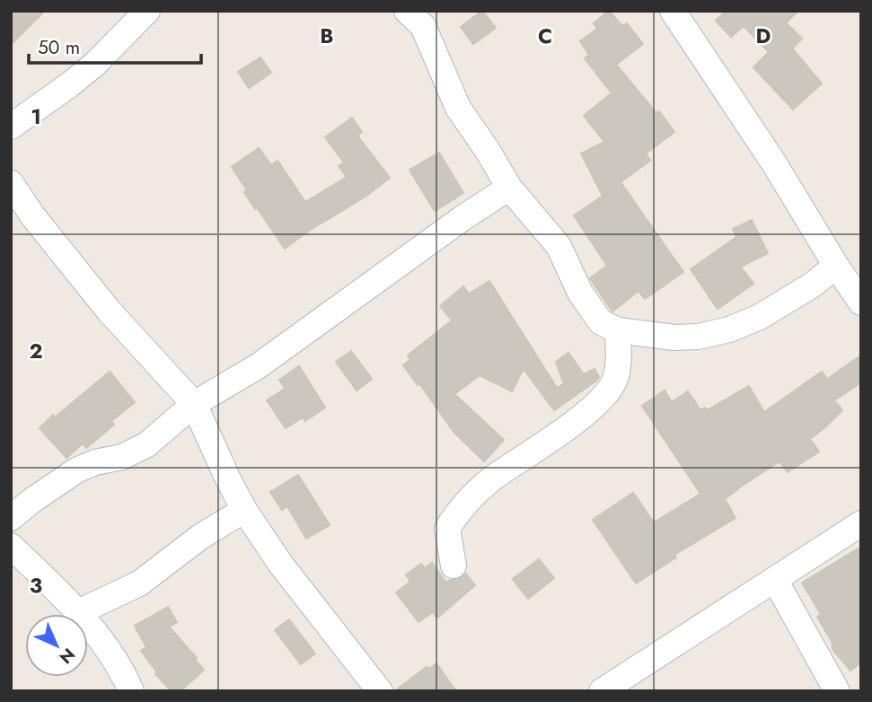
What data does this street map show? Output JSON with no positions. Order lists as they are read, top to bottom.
{
  "scale_bar": "50 m",
  "north": "bottom right",
  "grid": {
    "columns": ["B", "C", "D"],
    "rows": ["1", "2", "3"]
  }
}
